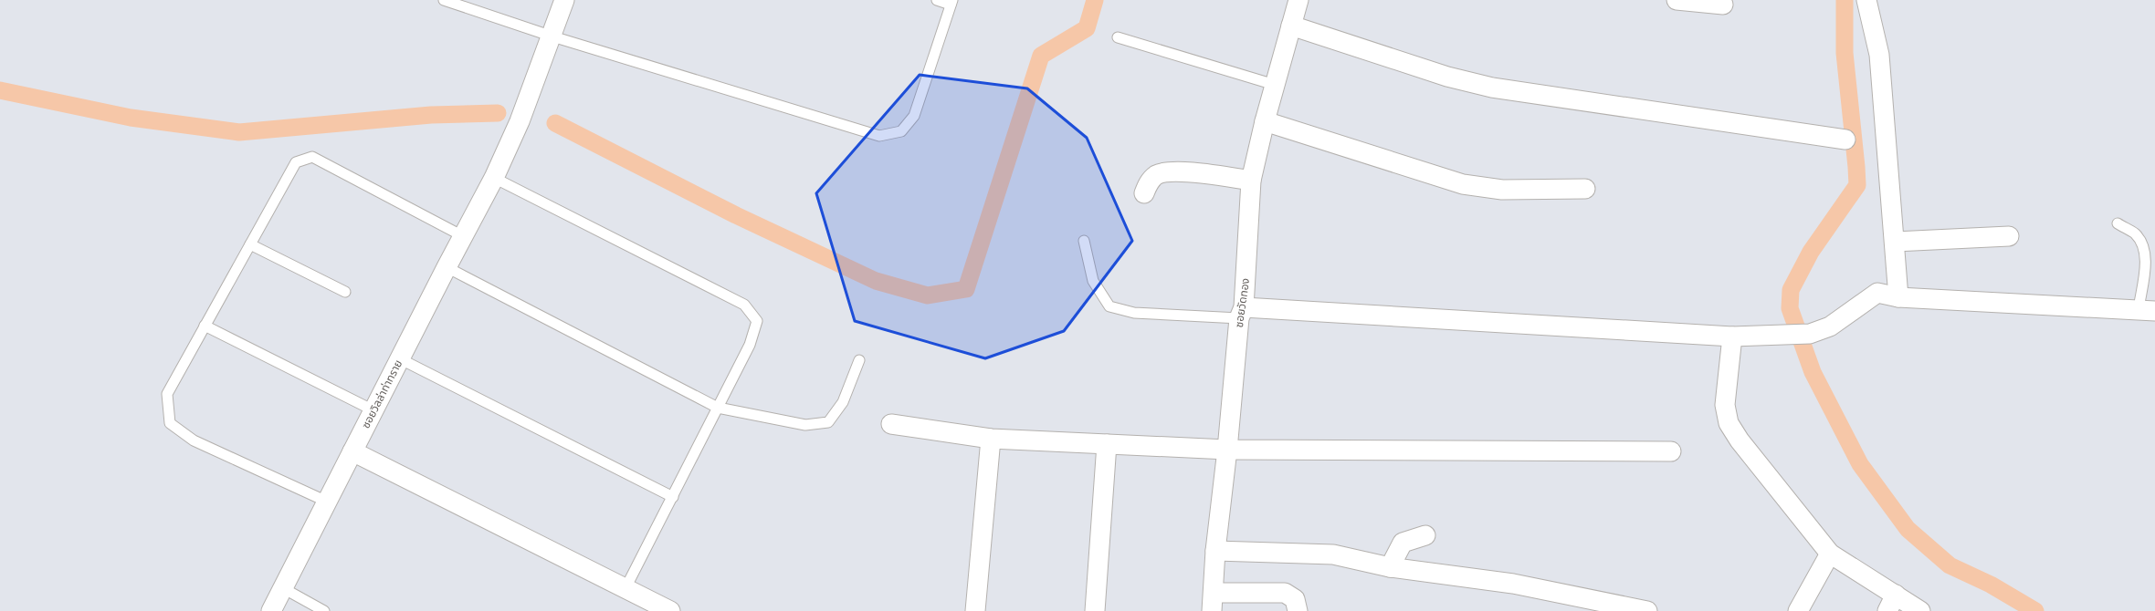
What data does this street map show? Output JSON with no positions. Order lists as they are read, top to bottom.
{
  "streets": {
    "street": ["ซอยวัดทอง", "ซอยวิลล่าท่าทราย"]
  }
}
